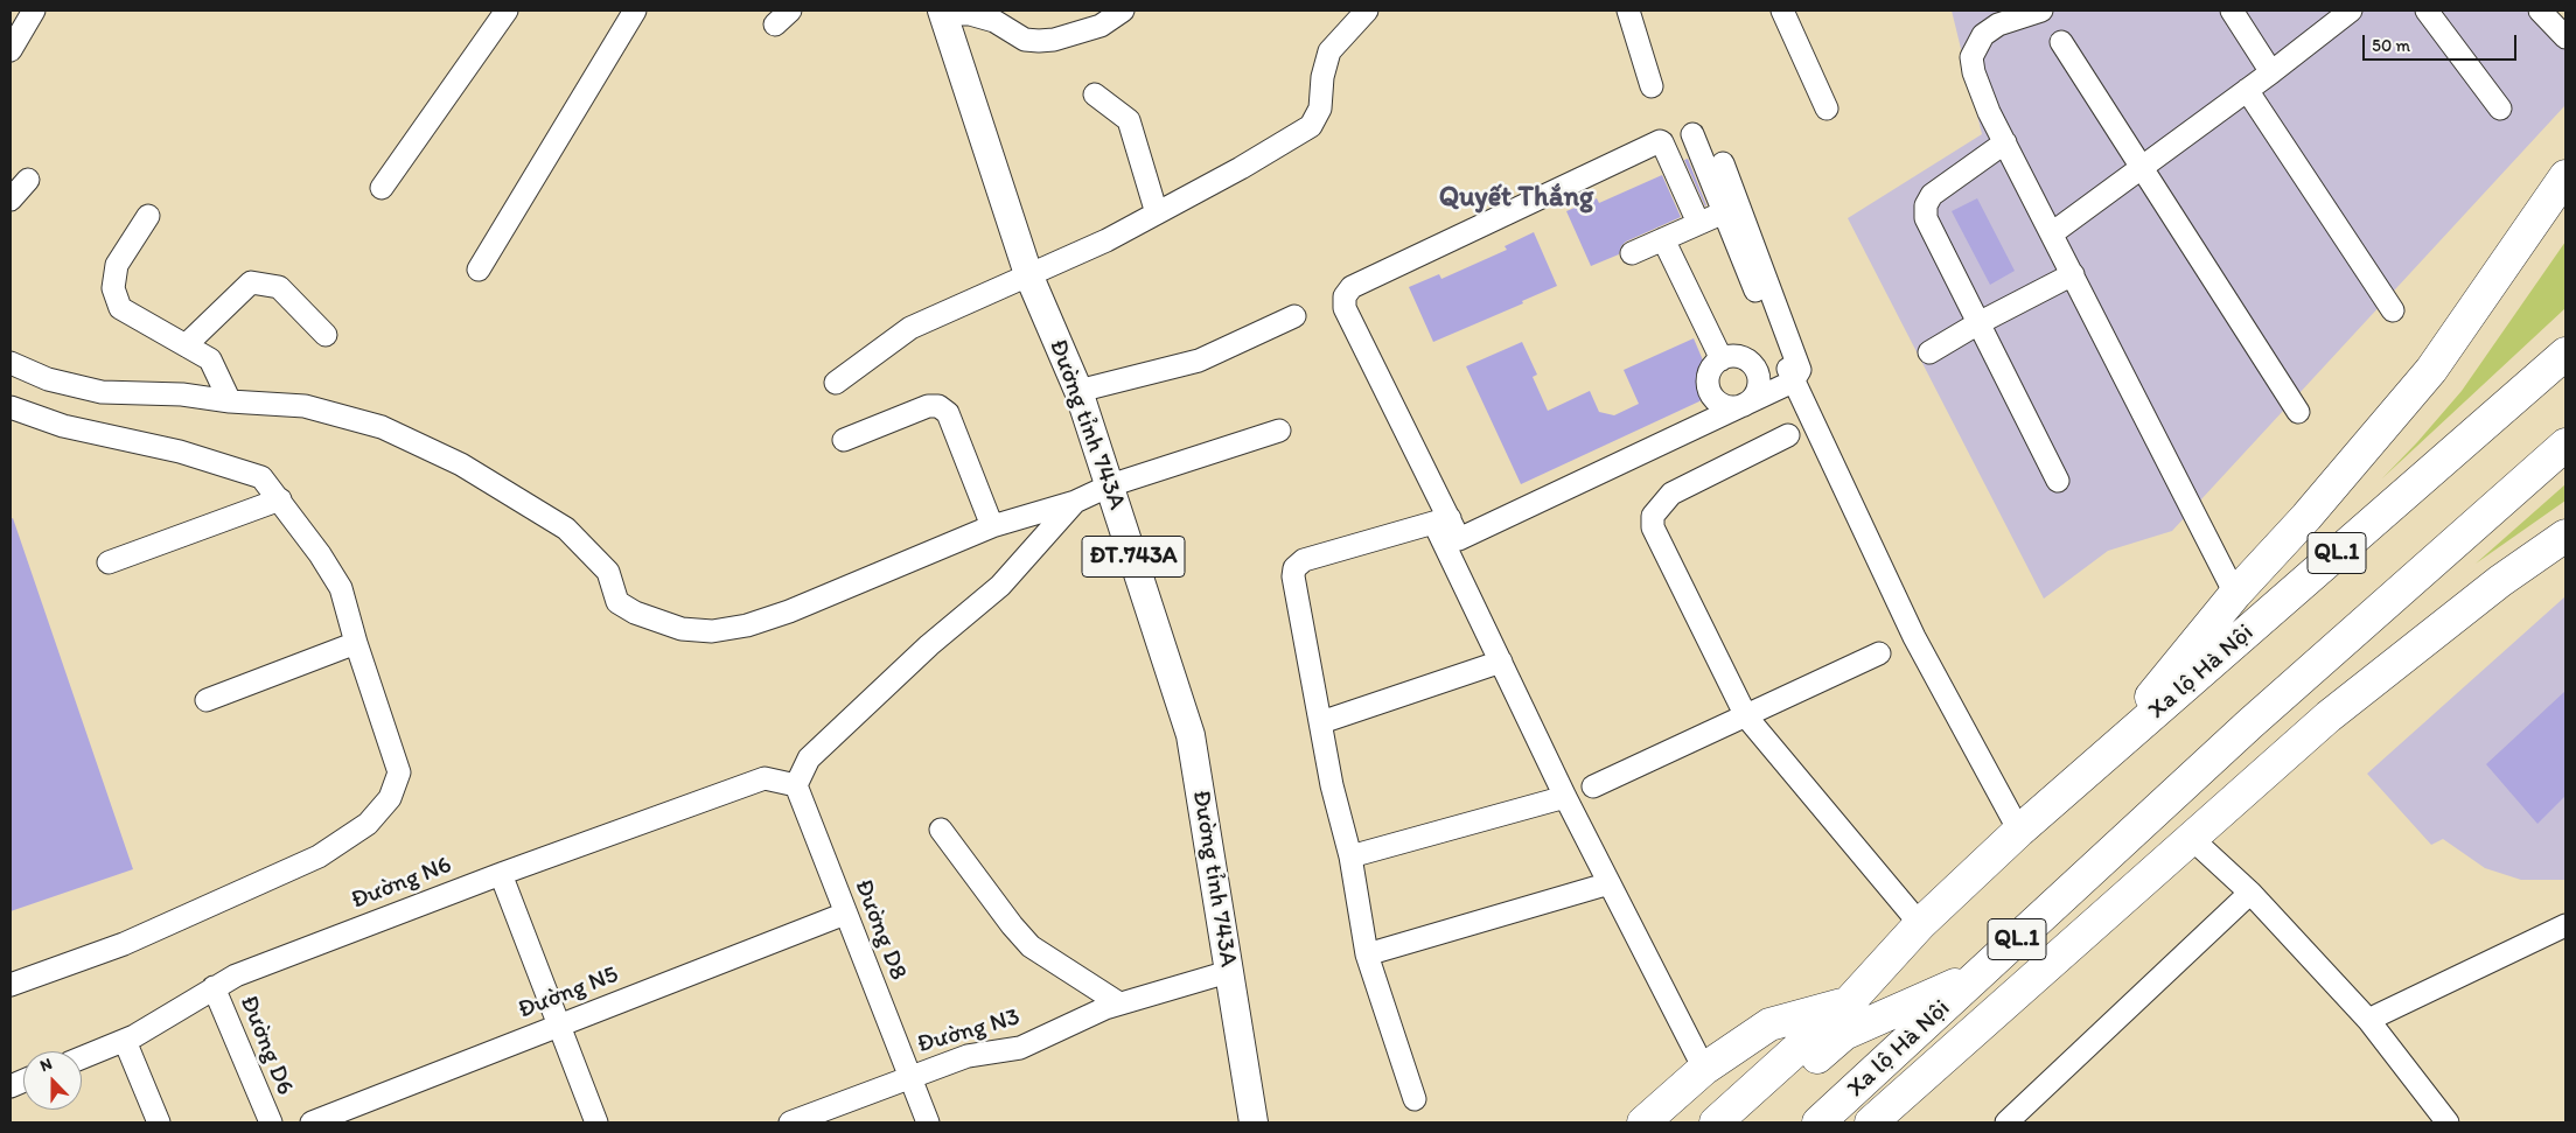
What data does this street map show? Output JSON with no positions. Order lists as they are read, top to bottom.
{
  "streets": {
    "highway": ["QL.1", "Xa lộ Hà Nội"],
    "main road": ["Đường tỉnh 743A", "ĐT.743A"],
    "street": [
      "Đường N6",
      "Đường D8",
      "Đường N5",
      "Đường N3",
      "Đường D6"
    ]
  },
  "crossings": [
    ["Đường tỉnh 743A", "Đường N3"],
    ["Đường N6", "Đường D8"],
    ["Đường N6", "Đường D6"],
    ["Đường D8", "Đường N5"],
    ["Đường D8", "Đường N3"]
  ],
  "districts": ["Quyết Thắng"],
  "scale_bar": "50 m",
  "north": "top"
}
